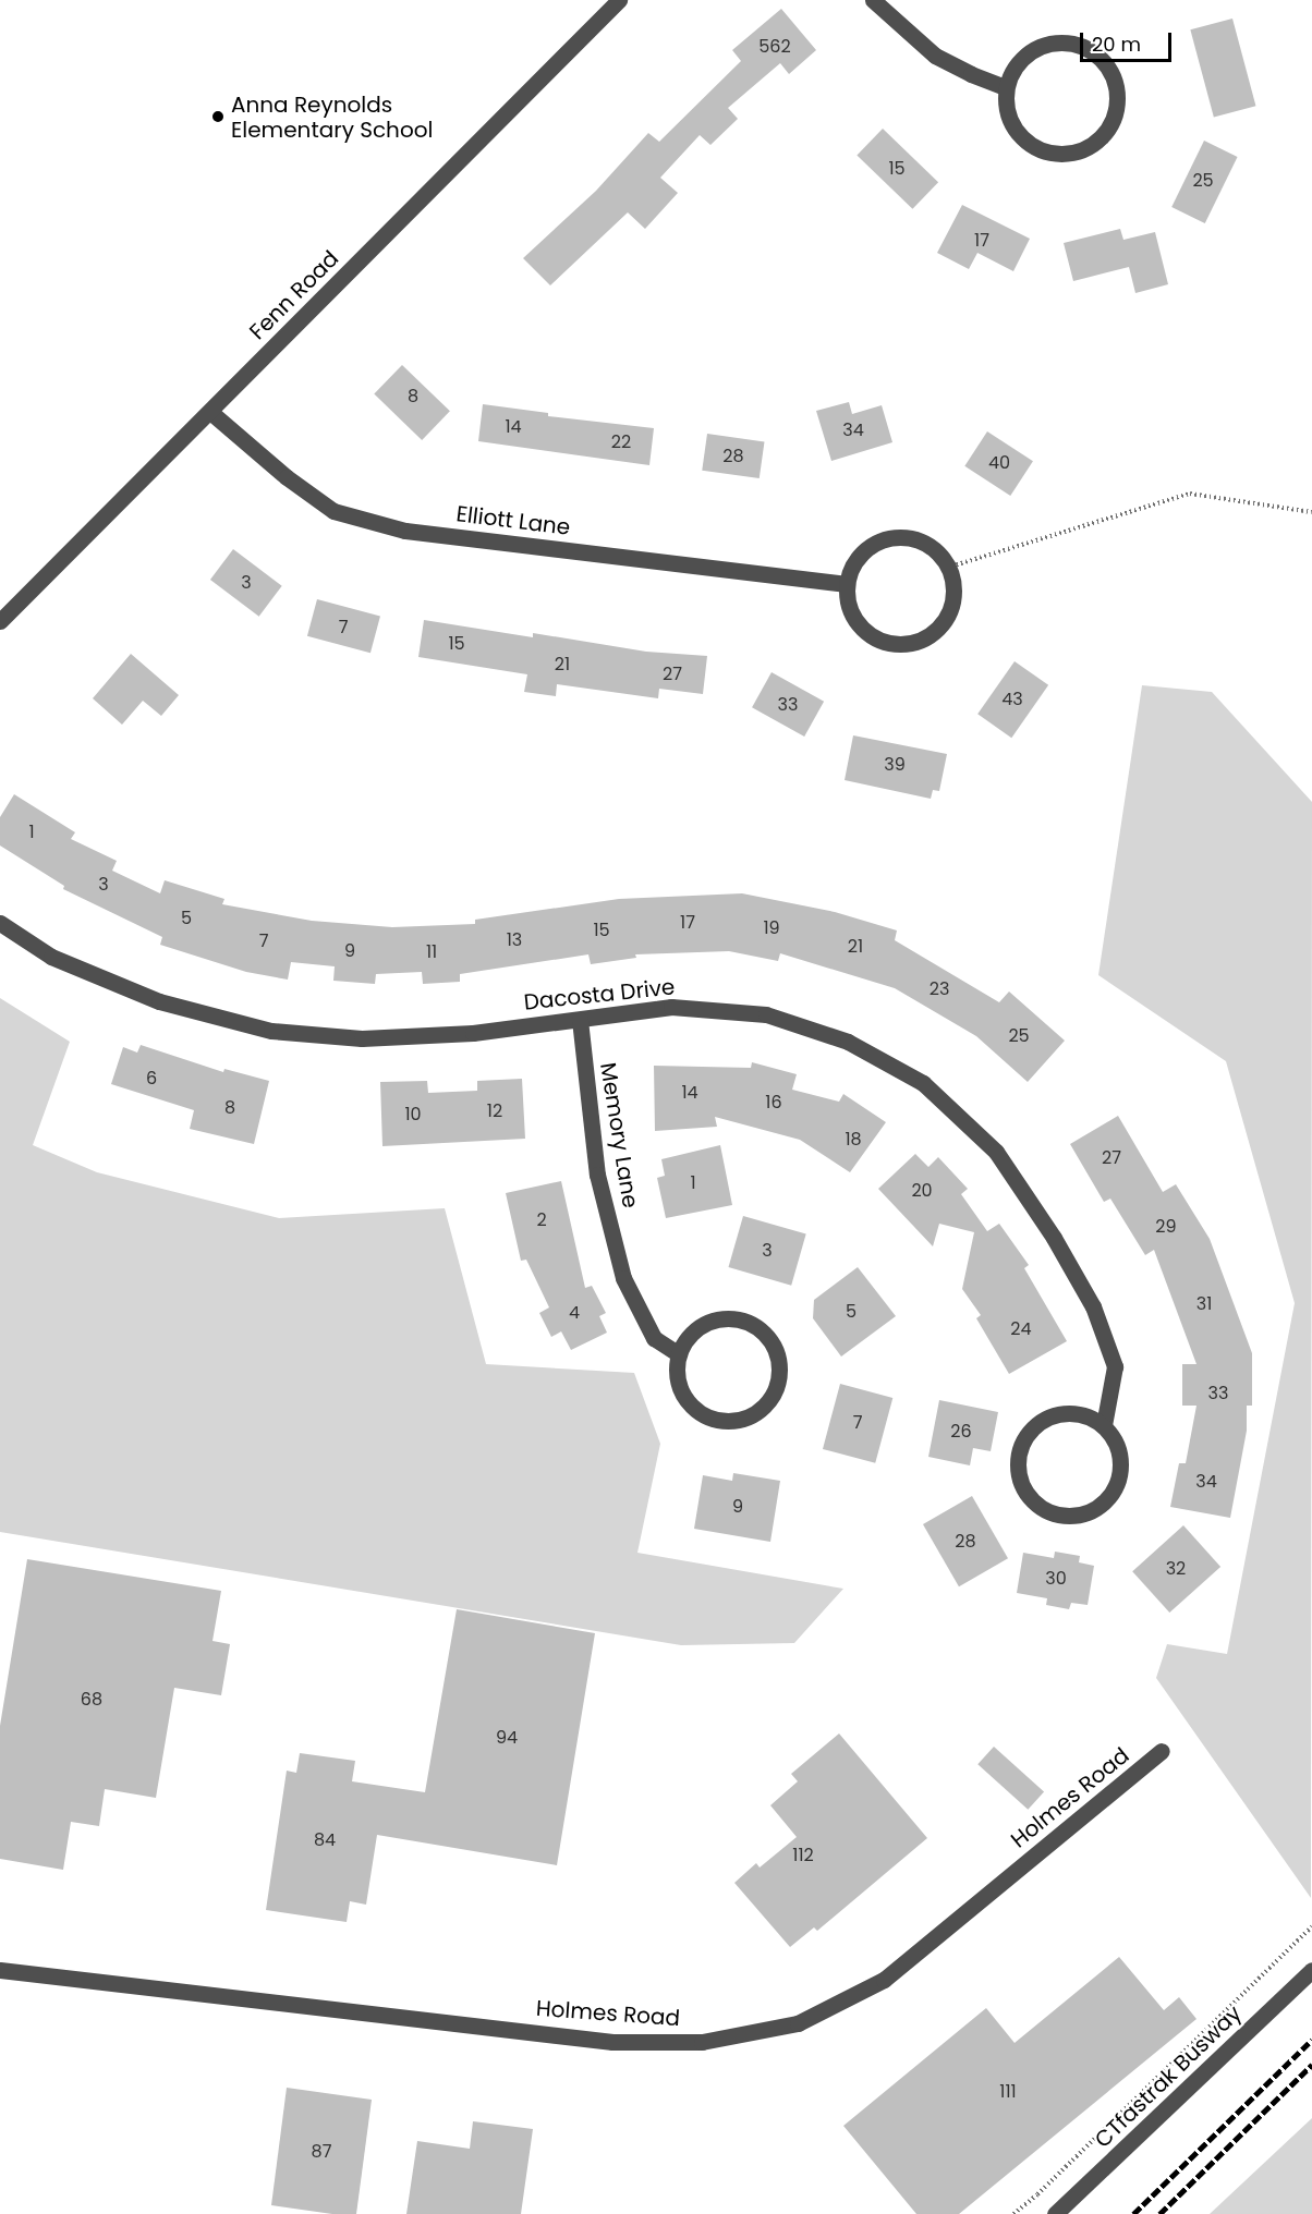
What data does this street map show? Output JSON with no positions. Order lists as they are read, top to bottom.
{
  "streets": {
    "street": [
      "Fenn Road",
      "Elliott Lane",
      "Dacosta Drive",
      "Memory Lane",
      "Holmes Road",
      "CTfastrak Busway"
    ]
  },
  "crossings": [
    ["Fenn Road", "Elliott Lane"],
    ["Dacosta Drive", "Memory Lane"]
  ],
  "places": ["Anna Reynolds Elementary School"],
  "house_numbers": [
    "562",
    "15",
    "25",
    "17",
    "8",
    "14",
    "34",
    "22",
    "28",
    "40",
    "3",
    "7",
    "15",
    "21",
    "27",
    "43",
    "33",
    "39",
    "1",
    "3",
    "5",
    "17",
    "19",
    "15",
    "13",
    "7",
    "21",
    "9",
    "11",
    "23",
    "25",
    "6",
    "14",
    "16",
    "8",
    "12",
    "10",
    "18",
    "27",
    "1",
    "20",
    "2",
    "29",
    "3",
    "31",
    "5",
    "4",
    "24",
    "33",
    "7",
    "26",
    "34",
    "9",
    "28",
    "32",
    "30",
    "68",
    "94",
    "84",
    "112",
    "111",
    "87"
  ],
  "scale_bar": "20 m"
}
